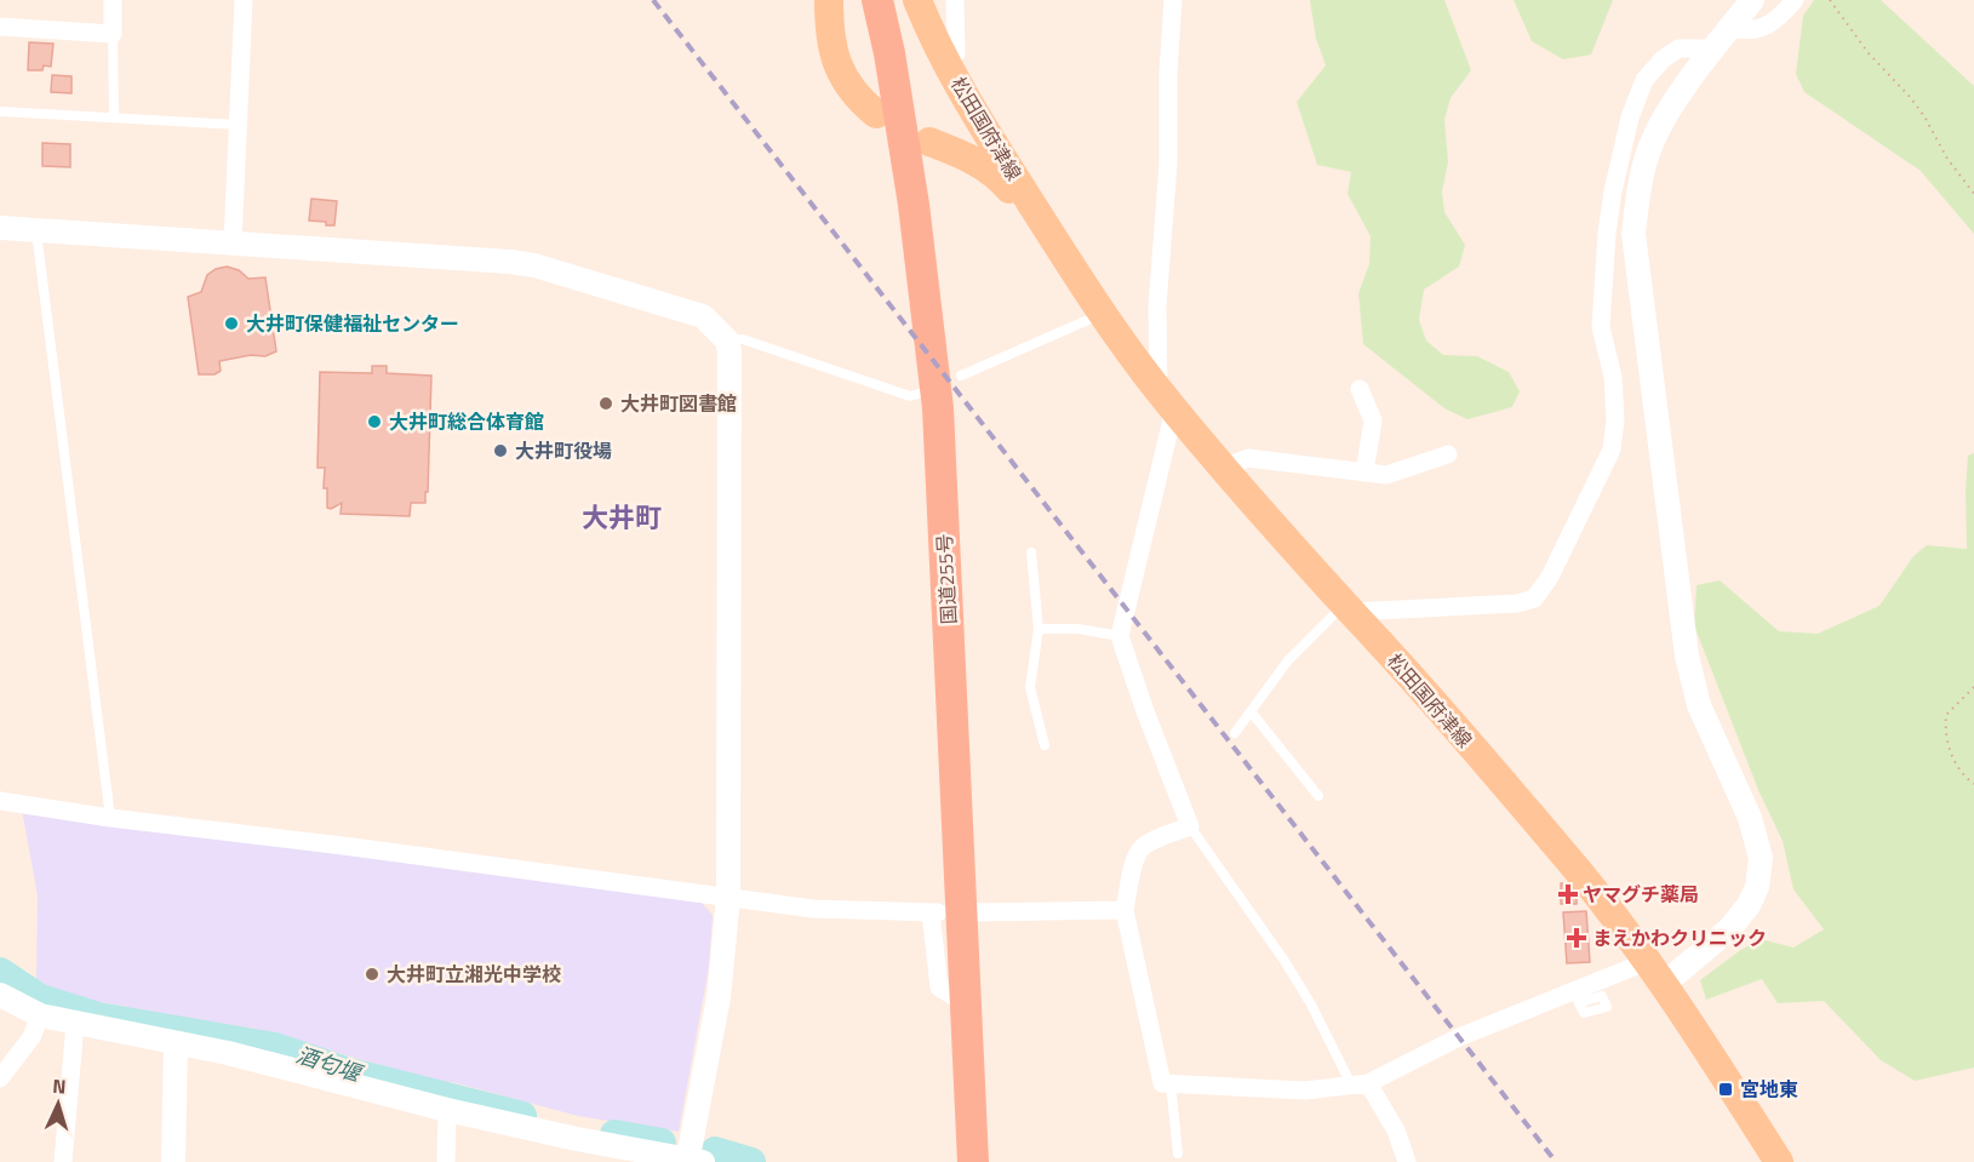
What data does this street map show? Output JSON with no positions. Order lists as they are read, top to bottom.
{
  "streets": {
    "highway": ["国道255号"],
    "main road": ["松田国府津線"]
  },
  "districts": ["大井町"],
  "water": ["酒匂堰"],
  "places": {
    "other": [
      "大井町保健福祉センター",
      "大井町図書館",
      "大井町総合体育館",
      "大井町役場",
      "大井町立湘光中学校"
    ],
    "health": ["ヤマグチ薬局", "まえかわクリニック"],
    "transit": ["宮地東"]
  },
  "north": "top"
}
